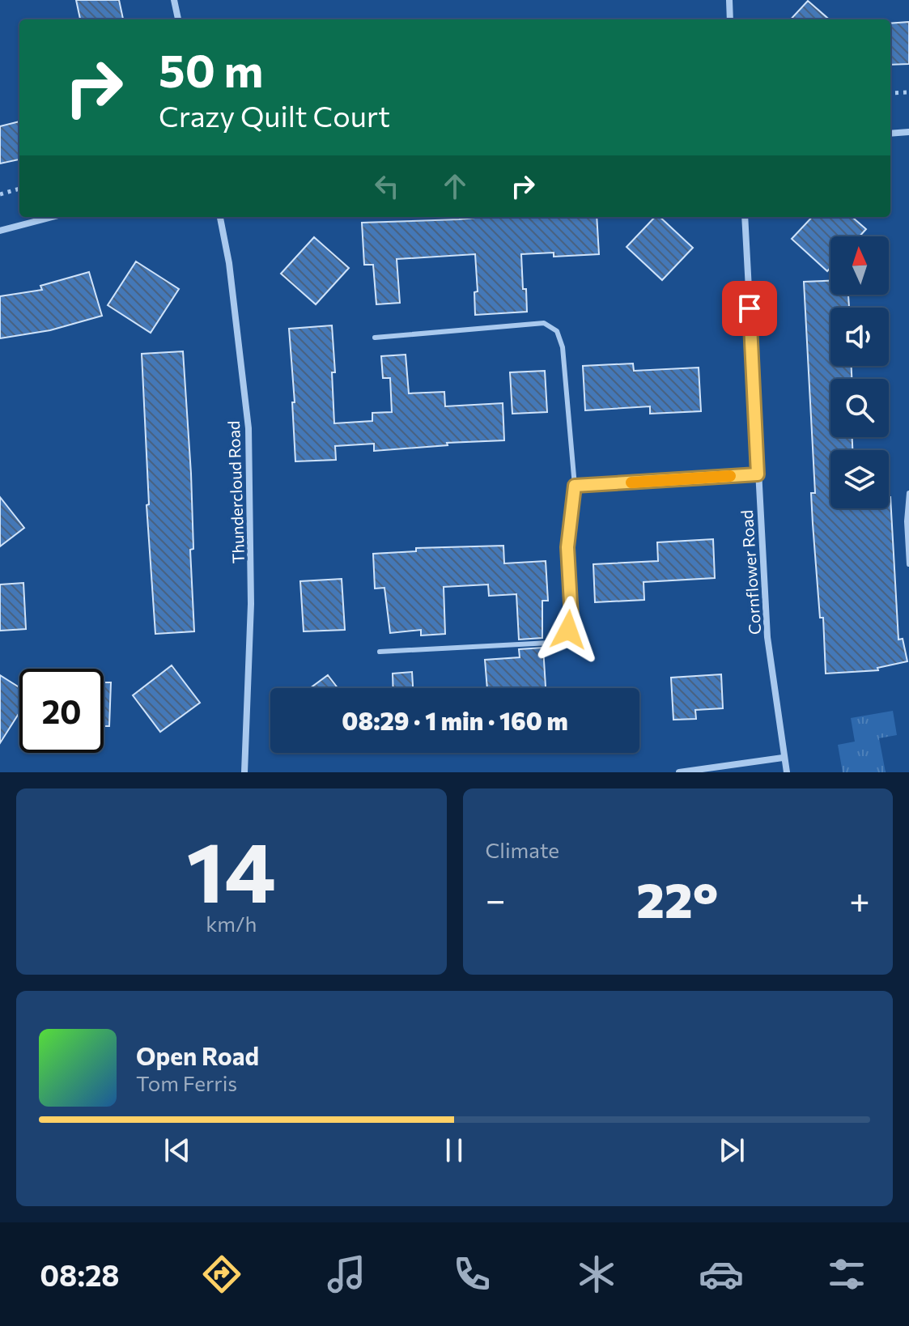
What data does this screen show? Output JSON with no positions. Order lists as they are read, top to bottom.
{
  "streets": {
    "street": ["Thundercloud Road", "Cornflower Road"]
  },
  "north": "top",
  "page": {
    "turn": ["50 m", "Crazy Quilt Court"],
    "limit": "20",
    "trip": "08:29 · 1 min · 160 m",
    "tile": [
      ["14", "km/h"],
      "Climate"
    ],
    "heat": ["−", "22°", "+"],
    "song": ["Open Road", "Tom Ferris"],
    "tabs": "08:28"
  }
}
